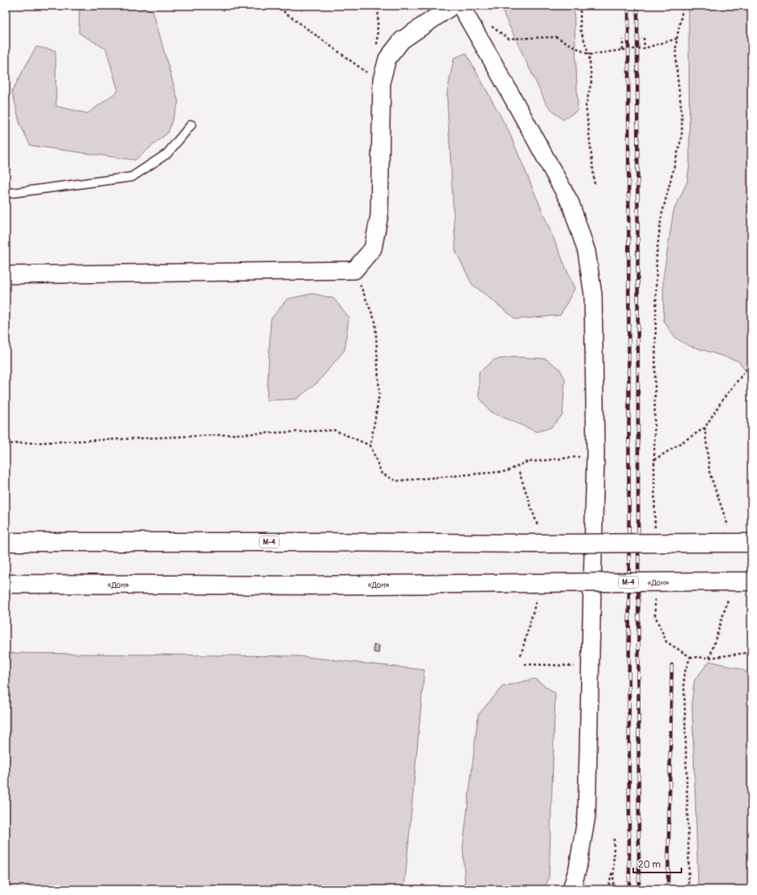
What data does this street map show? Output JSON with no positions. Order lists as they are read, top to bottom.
{
  "streets": {
    "highway": ["М-4", "«Дон»"]
  },
  "scale_bar": "20 m"
}
